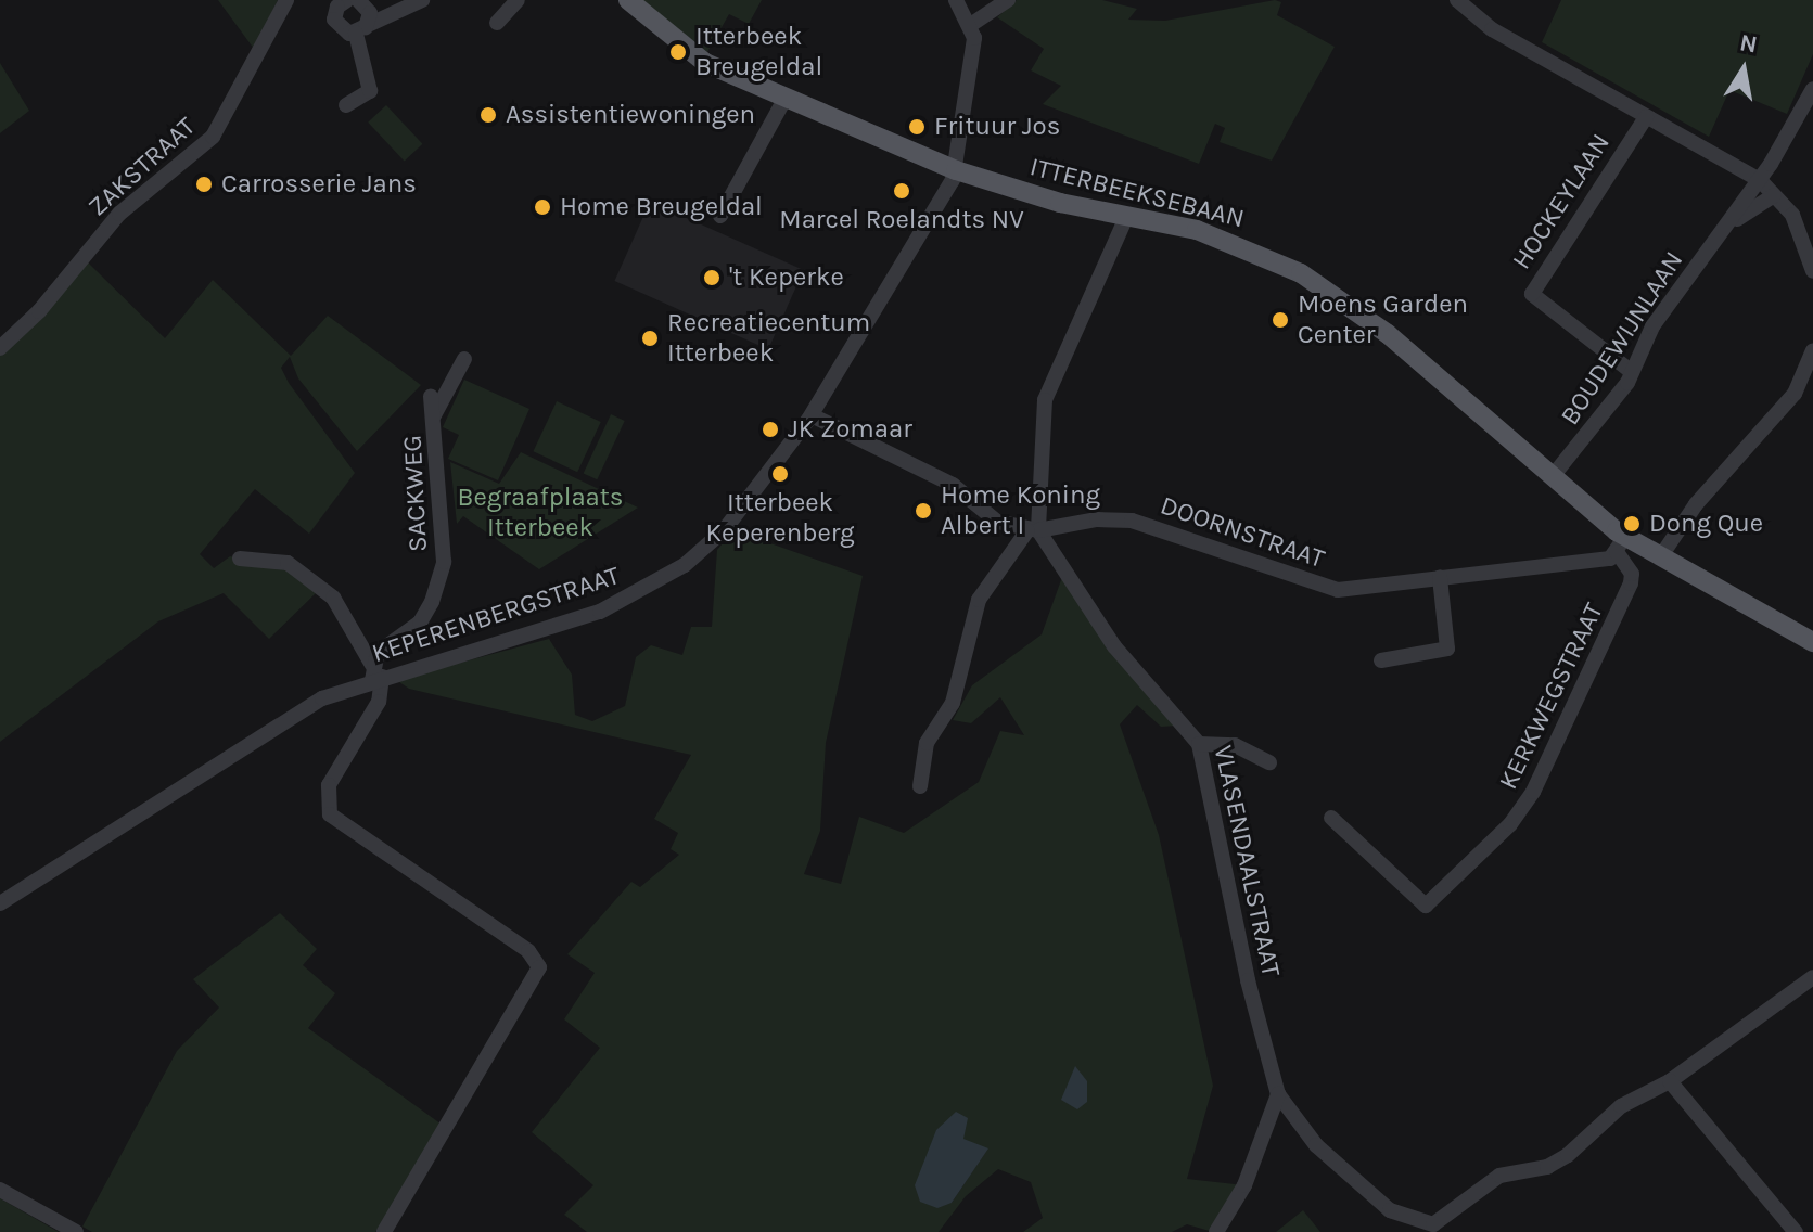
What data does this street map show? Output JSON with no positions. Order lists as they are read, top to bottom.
{
  "streets": {
    "main road": ["ITTERBEEKSEBAAN"],
    "street": [
      "ZAKSTRAAT",
      "HOCKEYLAAN",
      "BOUDEWIJNLAAN",
      "SACKWEG",
      "DOORNSTRAAT",
      "KEPERENBERGSTRAAT",
      "KERKWEGSTRAAT",
      "VLASENDAALSTRAAT"
    ]
  },
  "crossings": [
    ["ITTERBEEKSEBAAN", "BOUDEWIJNLAAN"],
    ["ITTERBEEKSEBAAN", "DOORNSTRAAT"],
    ["ITTERBEEKSEBAAN", "KEPERENBERGSTRAAT"],
    ["ITTERBEEKSEBAAN", "KERKWEGSTRAAT"],
    ["HOCKEYLAAN", "BOUDEWIJNLAAN"],
    ["SACKWEG", "KEPERENBERGSTRAAT"],
    ["DOORNSTRAAT", "KERKWEGSTRAAT"],
    ["DOORNSTRAAT", "VLASENDAALSTRAAT"]
  ],
  "parks": ["Begraafplaats Itterbeek"],
  "places": [
    "Itterbeek Breugeldal",
    "Assistentiewoningen",
    "Frituur Jos",
    "Carrosserie Jans",
    "Marcel Roelandts NV",
    "Home Breugeldal",
    "'t Keperke",
    "Moens Garden Center",
    "Recreatiecentum Itterbeek",
    "JK Zomaar",
    "Itterbeek Keperenberg",
    "Home Koning Albert I",
    "Dong Que"
  ],
  "north": "top"
}
